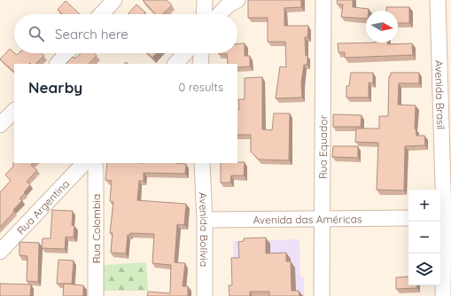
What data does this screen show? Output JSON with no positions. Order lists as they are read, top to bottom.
{
  "streets": {
    "street": [
      "Avenida Brasil",
      "Rua Equador",
      "Rua Argentina",
      "Avenida das Américas",
      "Rua Colombia",
      "Avenida Bolívia"
    ]
  },
  "crossings": [
    ["Rua Equador", "Avenida das Américas"],
    ["Avenida das Américas", "Avenida Bolívia"]
  ],
  "north": "right",
  "page": {
    "search": "Search here",
    "heading": ["Nearby", "0 results"],
    "map_buttons": ["+", "−"]
  }
}
